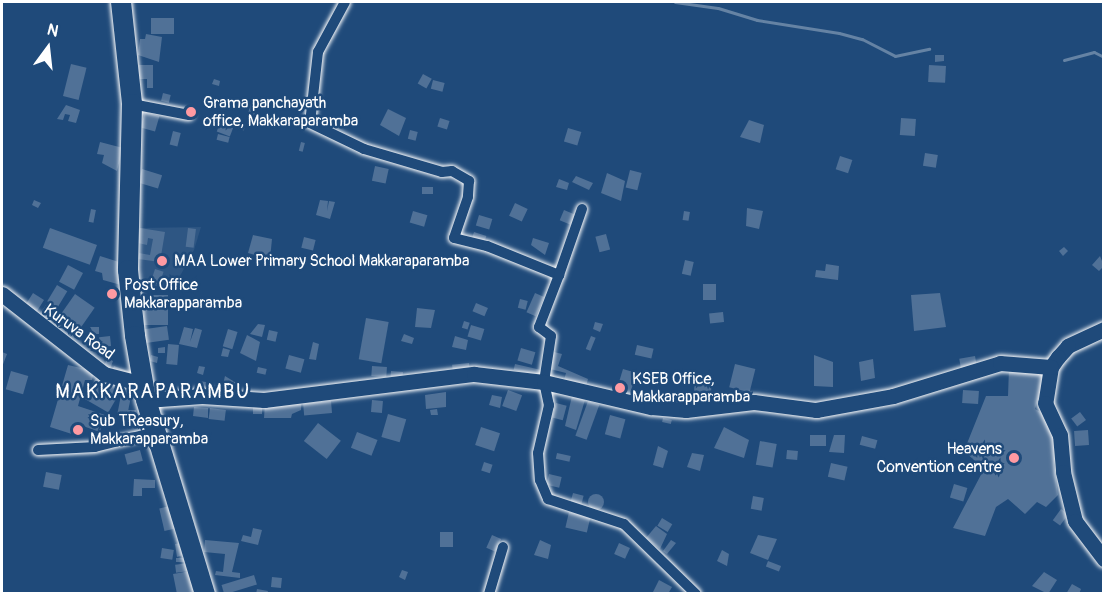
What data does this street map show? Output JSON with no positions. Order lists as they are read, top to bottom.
{
  "streets": {
    "main road": ["Kuruva Road"]
  },
  "districts": ["MAKKARAPARAMBU"],
  "places": [
    "Grama panchayath office, Makkaraparamba",
    "MAA Lower Primary School Makkaraparamba",
    "Post Office Makkarapparamba",
    "KSEB Office, Makkarapparamba",
    "Sub TReasury, Makkarapparamba",
    "Heavens Convention centre"
  ],
  "north": "top"
}
